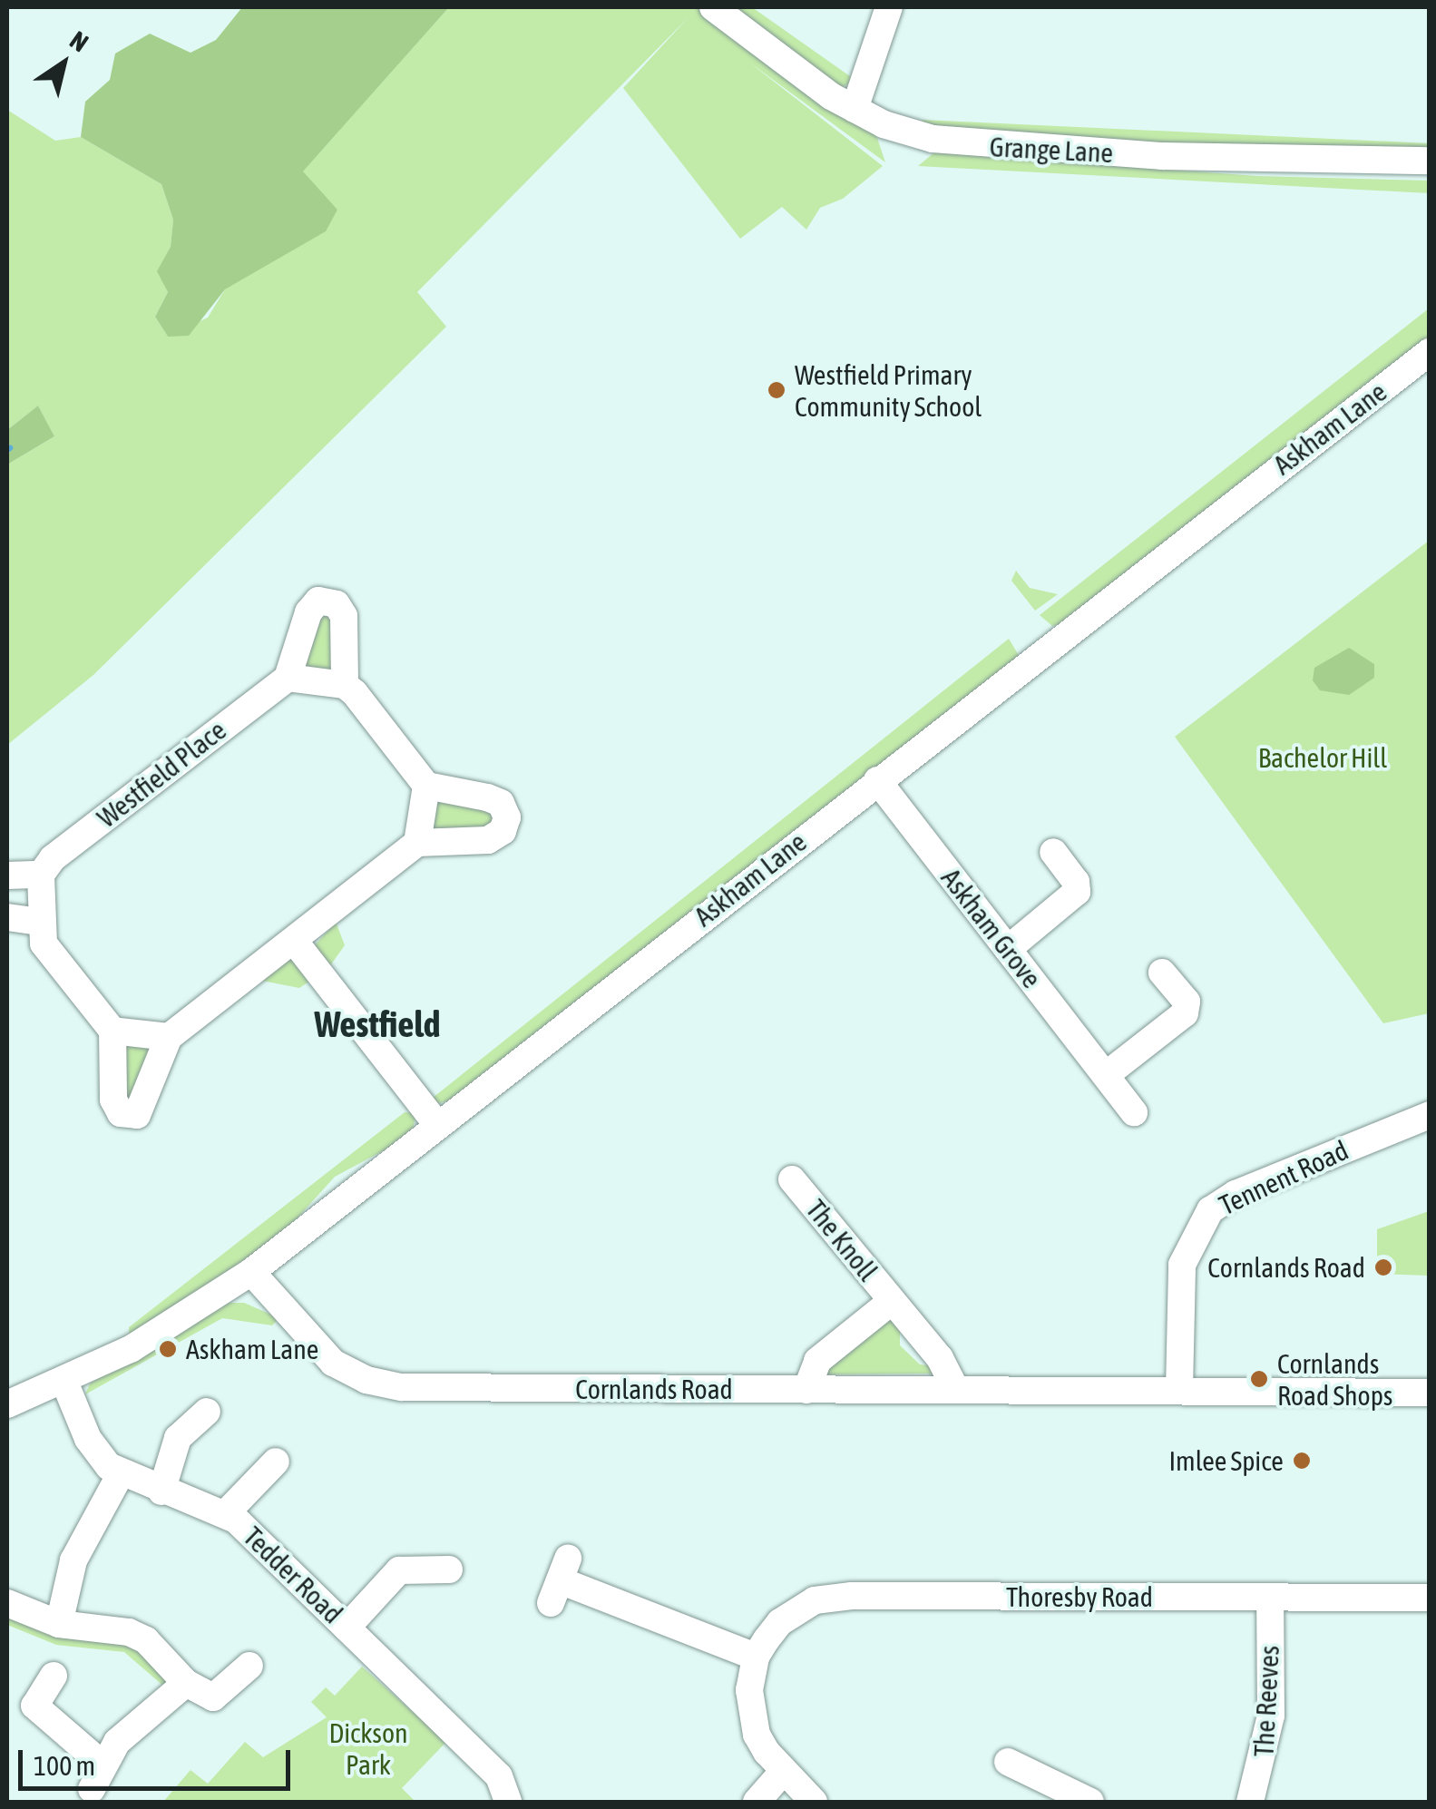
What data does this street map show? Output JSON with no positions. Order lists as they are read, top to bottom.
{
  "streets": {
    "street": [
      "Grange Lane",
      "Askham Lane",
      "Westfield Place",
      "Askham Grove",
      "Tennent Road",
      "The Knoll",
      "Cornlands Road",
      "Tedder Road",
      "Thoresby Road",
      "The Reeves"
    ]
  },
  "crossings": [
    ["Askham Lane", "Askham Grove"],
    ["Askham Lane", "Cornlands Road"],
    ["Askham Lane", "Tedder Road"],
    ["Tennent Road", "Cornlands Road"],
    ["The Knoll", "Cornlands Road"],
    ["Thoresby Road", "The Reeves"]
  ],
  "districts": ["Westfield"],
  "parks": ["Bachelor Hill", "Dickson Park"],
  "places": [
    "Westfield Primary Community School",
    "Cornlands Road",
    "Askham Lane",
    "Cornlands Road Shops",
    "Imlee Spice"
  ],
  "scale_bar": "100 m",
  "north": "top right"
}
